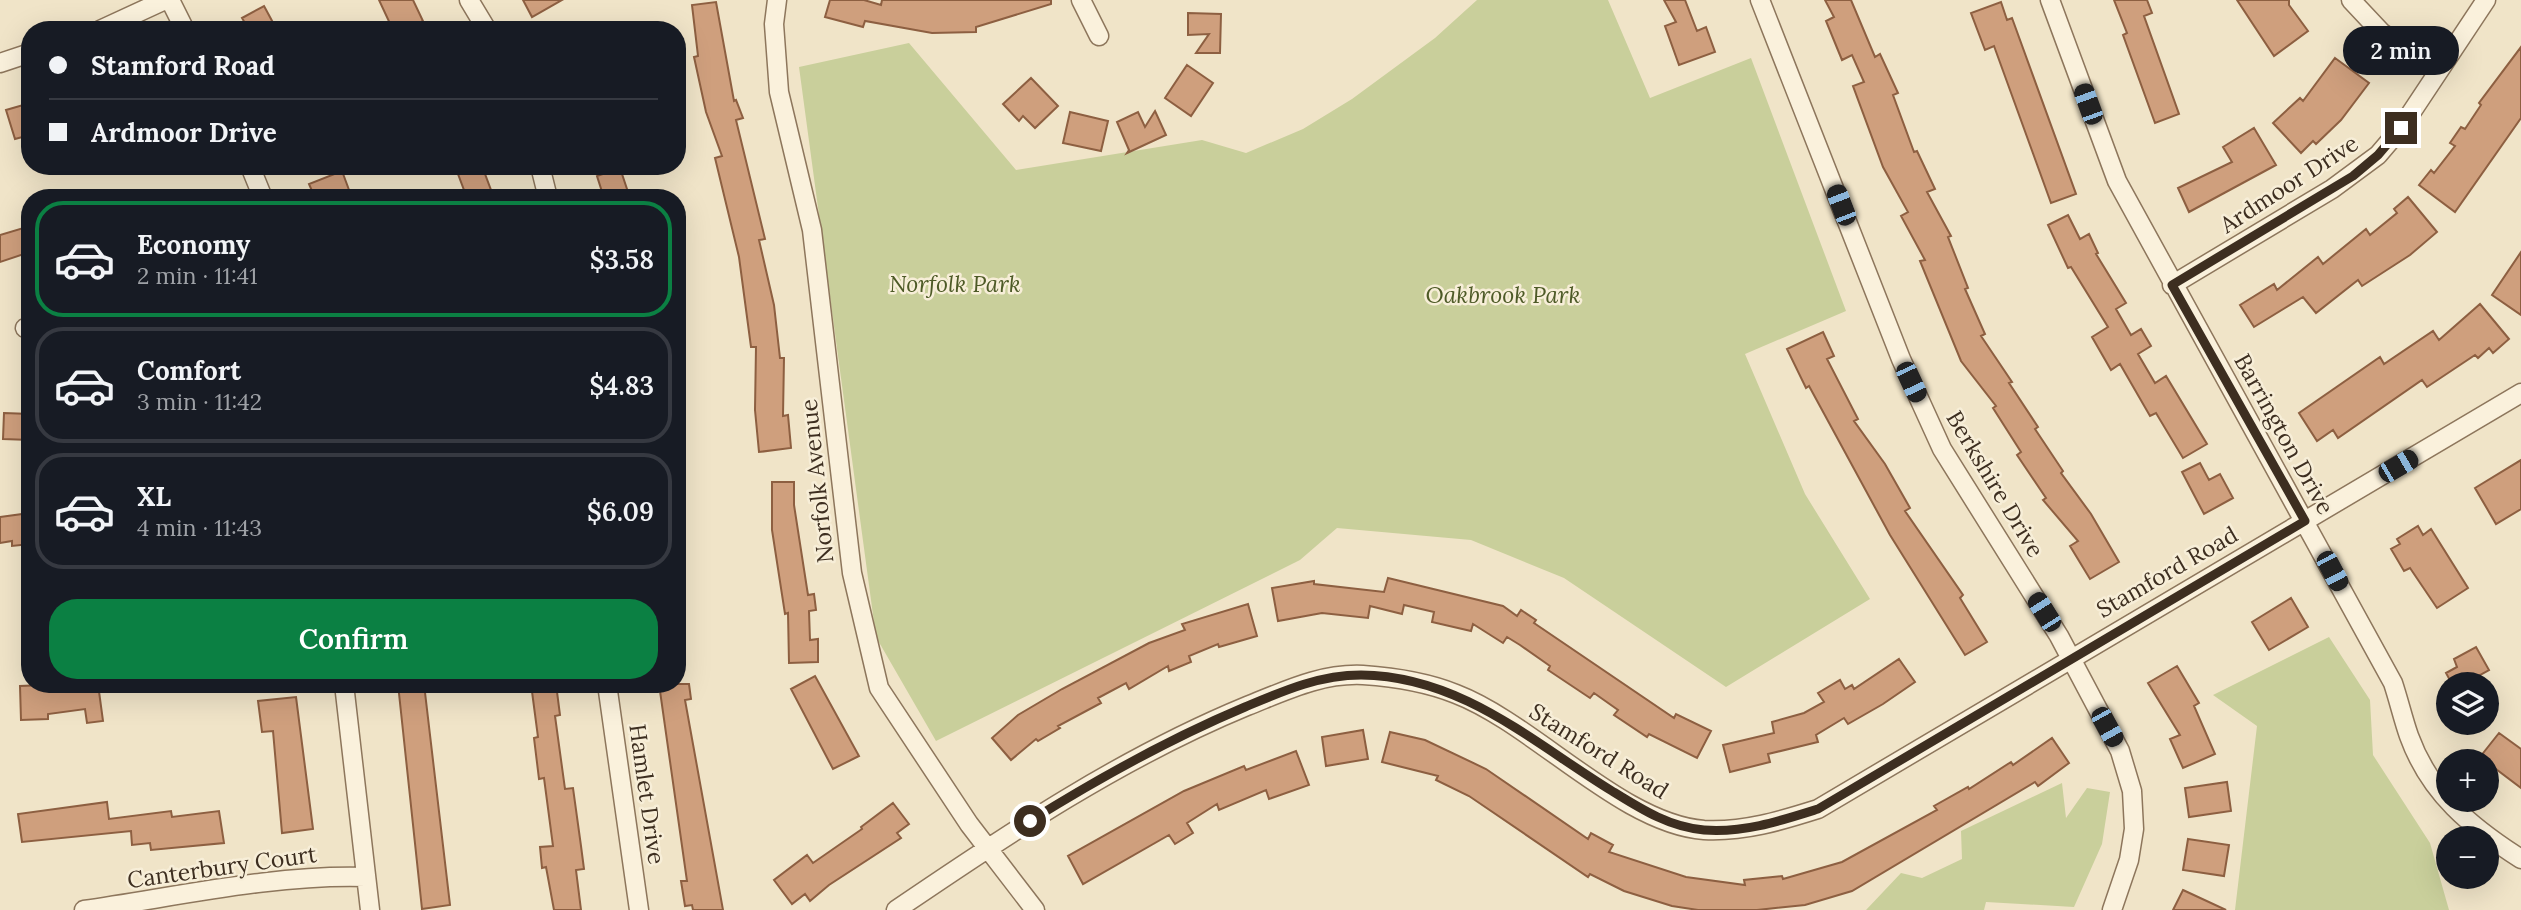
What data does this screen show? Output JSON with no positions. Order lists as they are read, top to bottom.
{
  "streets": {
    "street": [
      "Ardmoor Drive",
      "Barrington Drive",
      "Norfolk Avenue",
      "Berkshire Drive",
      "Stamford Road",
      "Hamlet Drive",
      "Canterbury Court"
    ]
  },
  "crossings": [
    ["Ardmoor Drive", "Barrington Drive"],
    ["Barrington Drive", "Stamford Road"],
    ["Norfolk Avenue", "Stamford Road"],
    ["Berkshire Drive", "Stamford Road"]
  ],
  "parks": ["Norfolk Park", "Oakbrook Park"],
  "page": {
    "banner": ["Stamford Road", "Ardmoor Drive"],
    "bubble": "2 min",
    "list": [
      {
        "name": "Economy",
        "note": "2 min · 11:41",
        "value": "$3.58"
      },
      {
        "name": "Comfort",
        "note": "3 min · 11:42",
        "value": "$4.83"
      },
      {
        "name": "XL",
        "note": "4 min · 11:43",
        "value": "$6.09"
      }
    ],
    "buttons": "Confirm",
    "map_buttons": ["+", "−"]
  }
}
